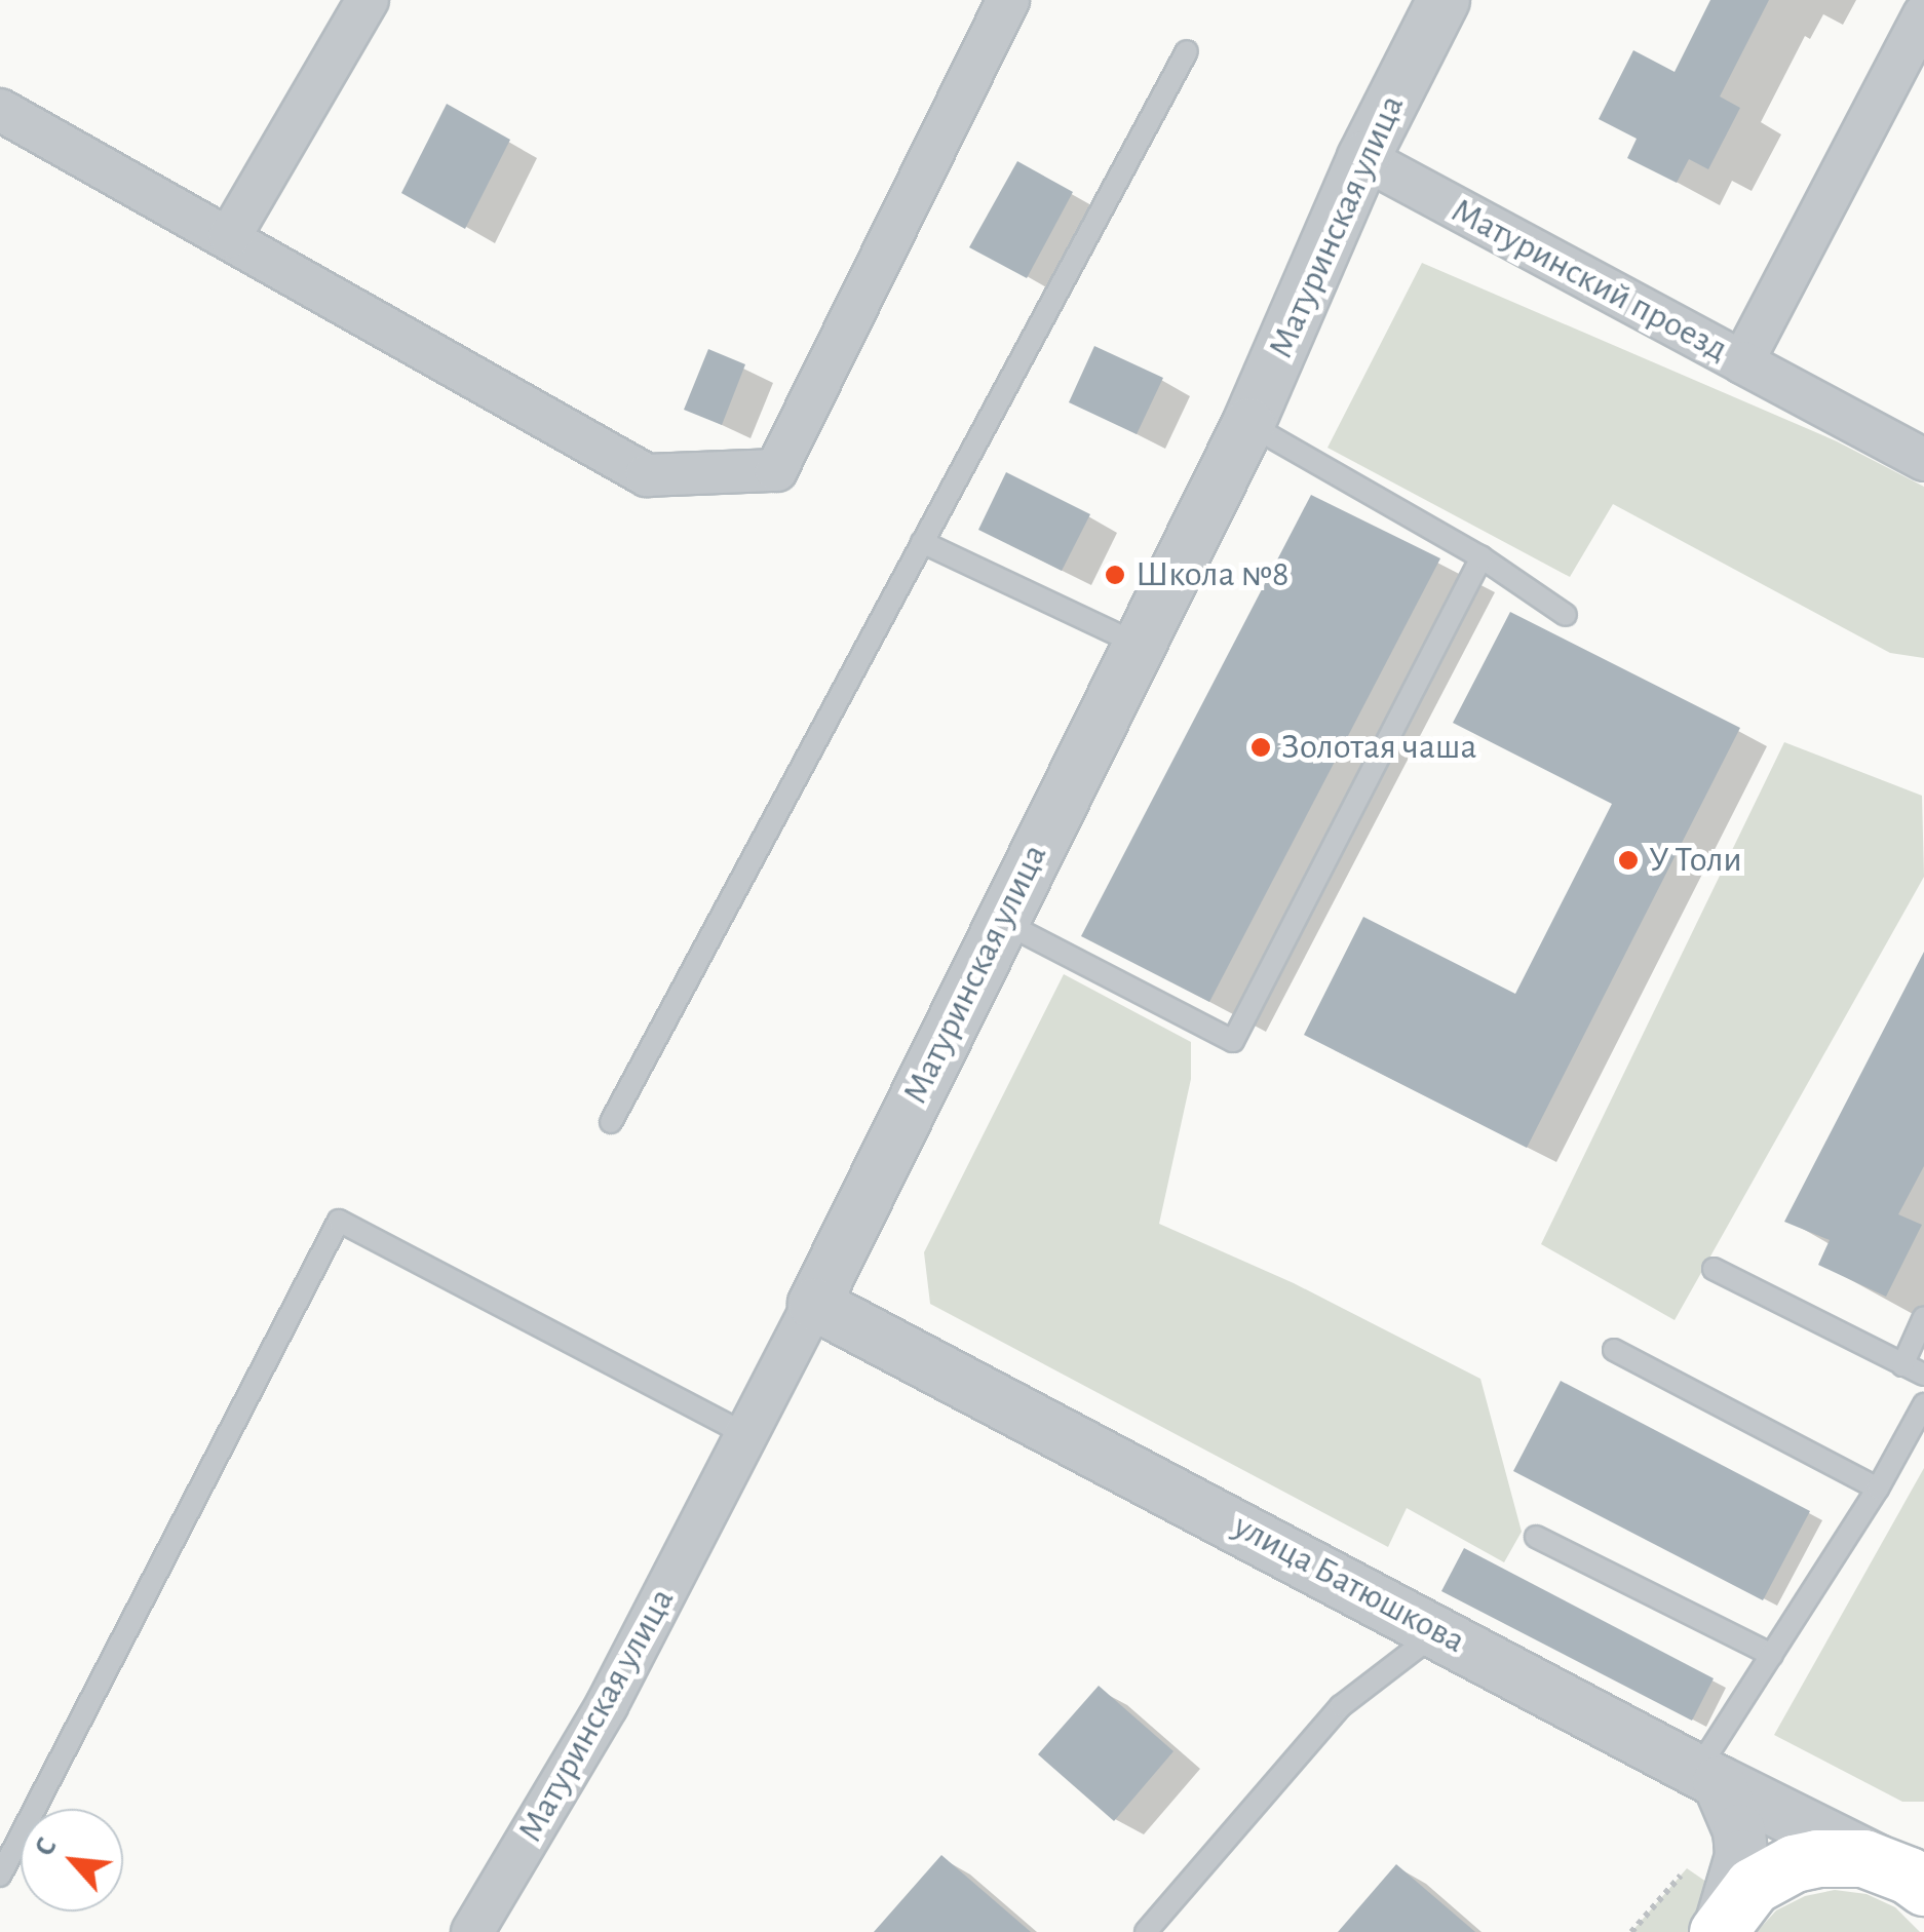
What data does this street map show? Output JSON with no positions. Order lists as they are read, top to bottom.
{
  "streets": {
    "street": ["Матуринская улица", "Матуринский проезд", "улица Батюшкова"]
  },
  "crossings": [
    ["Матуринская улица", "Матуринский проезд"],
    ["Матуринская улица", "улица Батюшкова"]
  ],
  "places": ["Школа №8", "Золотая чаша", "У Толи"],
  "north": "top left"
}
